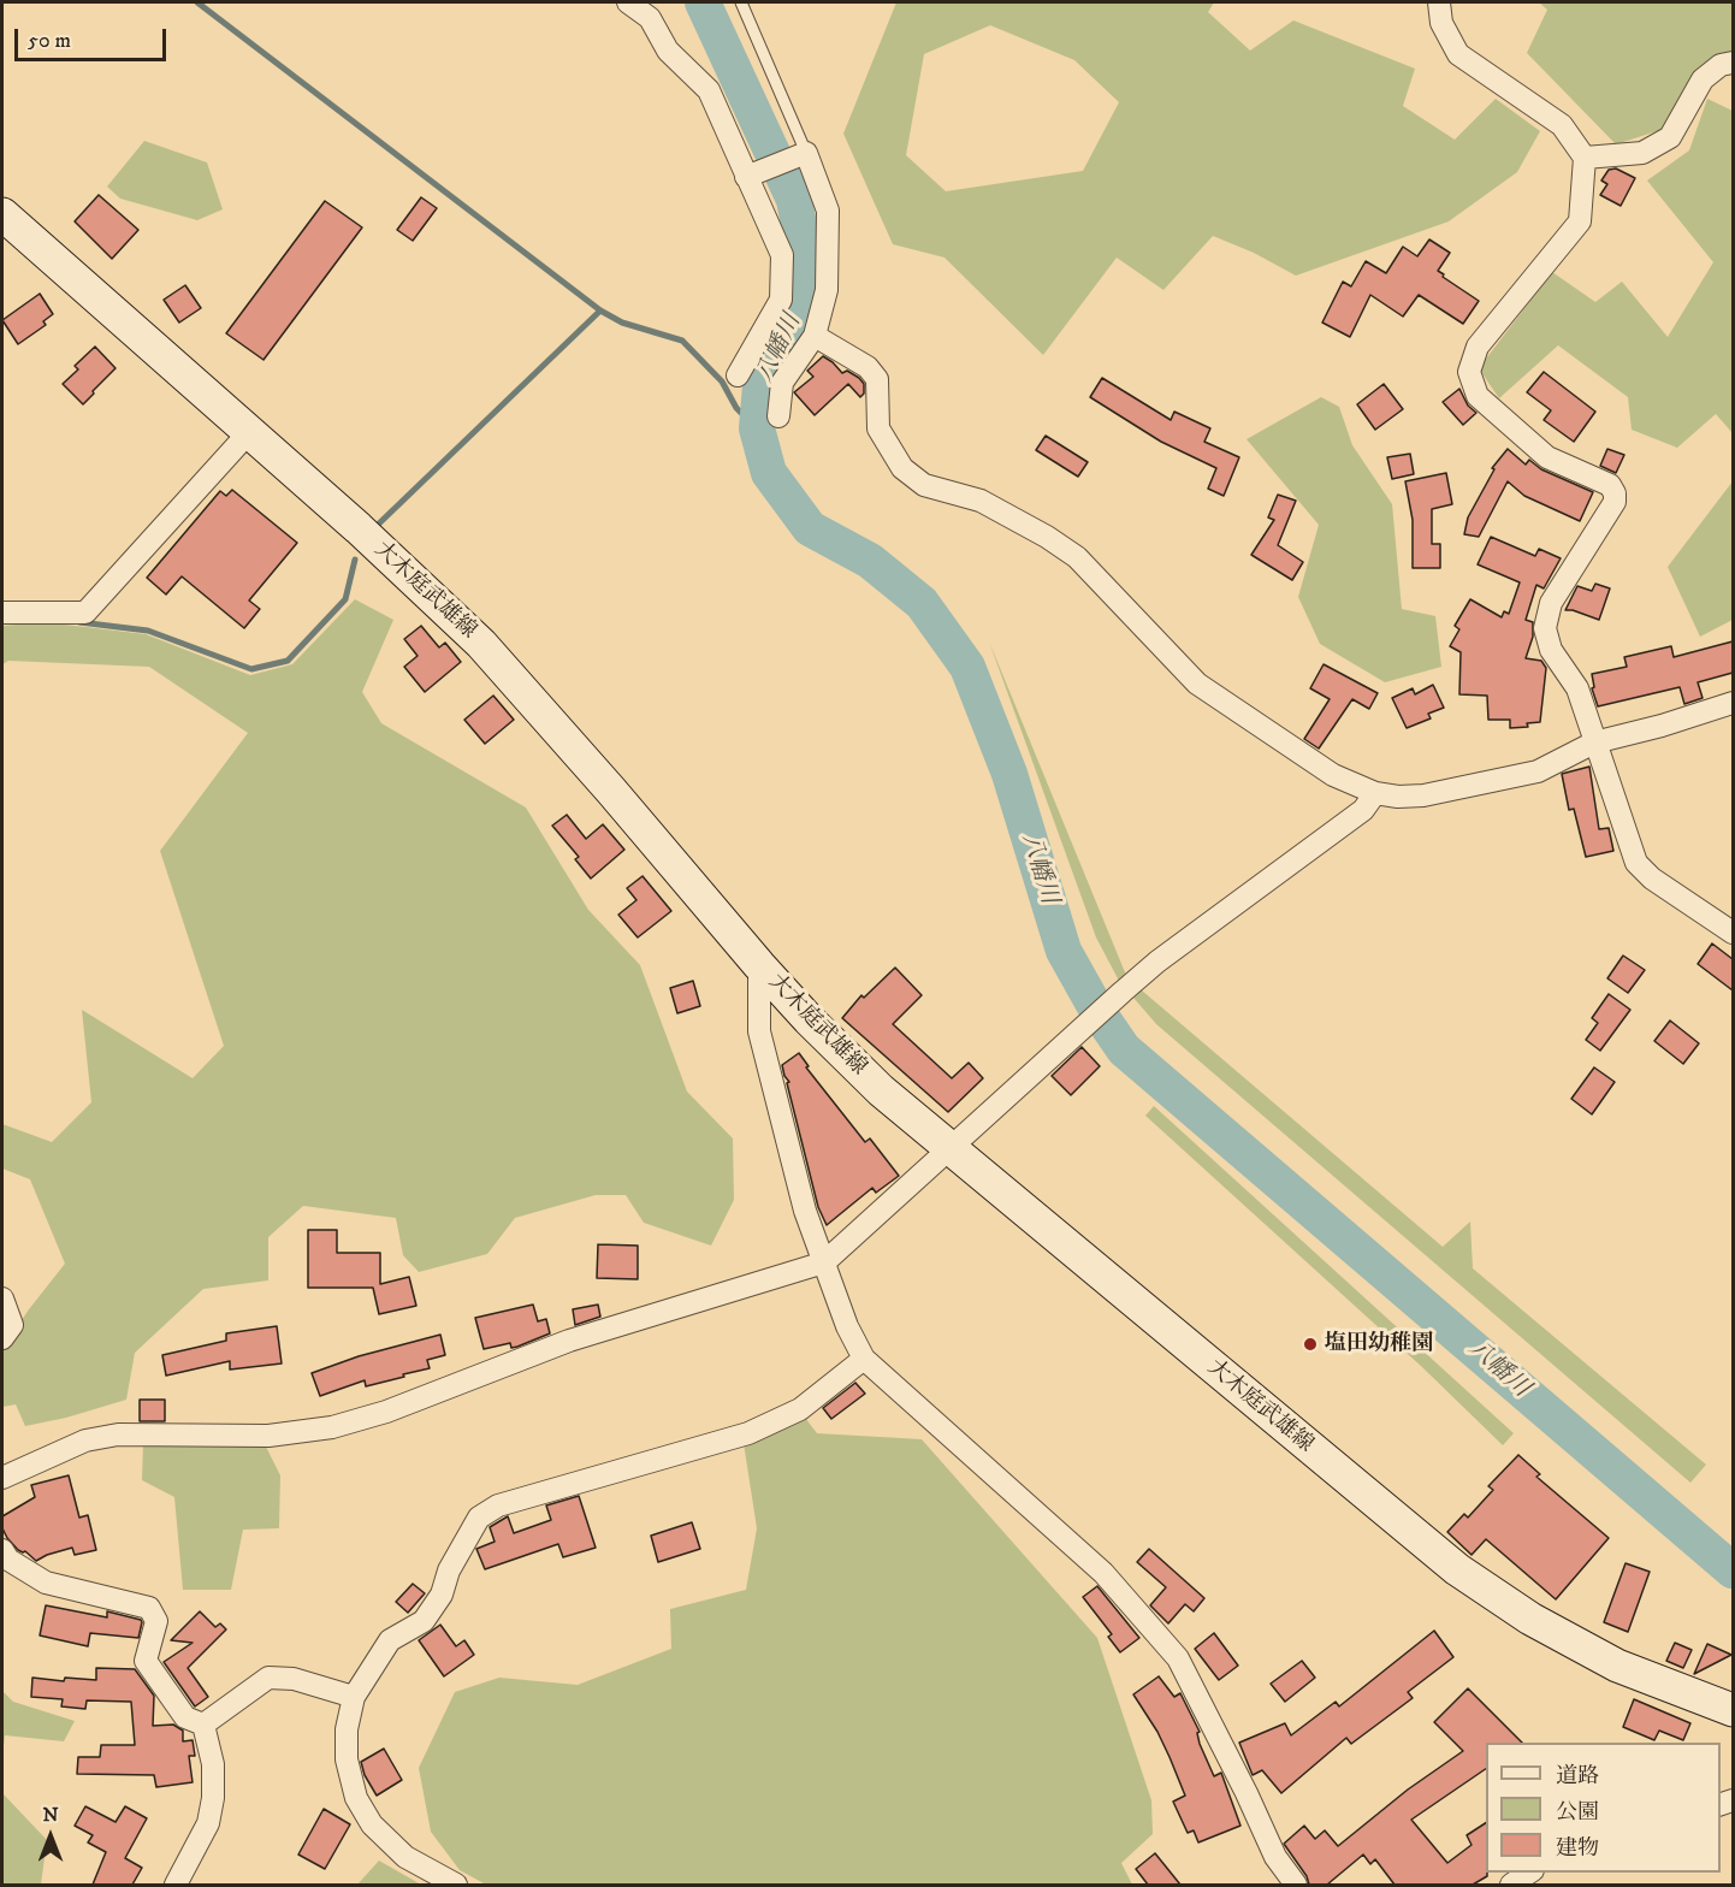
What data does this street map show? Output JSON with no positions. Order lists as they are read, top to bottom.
{
  "streets": {
    "main road": ["大木庭武雄線"]
  },
  "water": ["八幡川"],
  "places": ["塩田幼稚園"],
  "legend": ["道路", "公園", "建物"],
  "scale_bar": "50 m",
  "north": "top"
}
